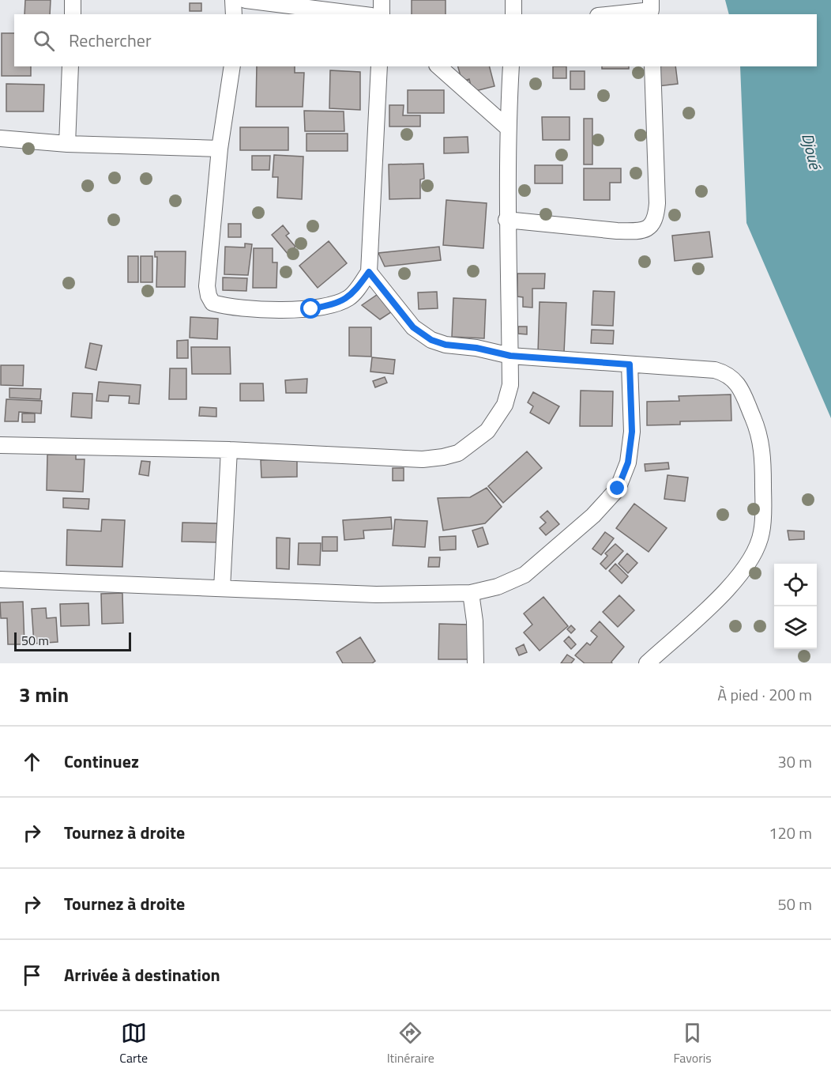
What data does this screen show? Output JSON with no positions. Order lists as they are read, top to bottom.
{
  "water": ["Djoué"],
  "scale_bar": "50 m",
  "page": {
    "search": "Rechercher",
    "scale": "50 m",
    "heading": ["3 min", "À pied · 200 m"],
    "list": [
      ["Continuez", "30 m"],
      ["Tournez à droite", "120 m"],
      ["Tournez à droite", "50 m"],
      "Arrivée à destination"
    ],
    "nav": ["Carte", "Itinéraire", "Favoris"]
  }
}
